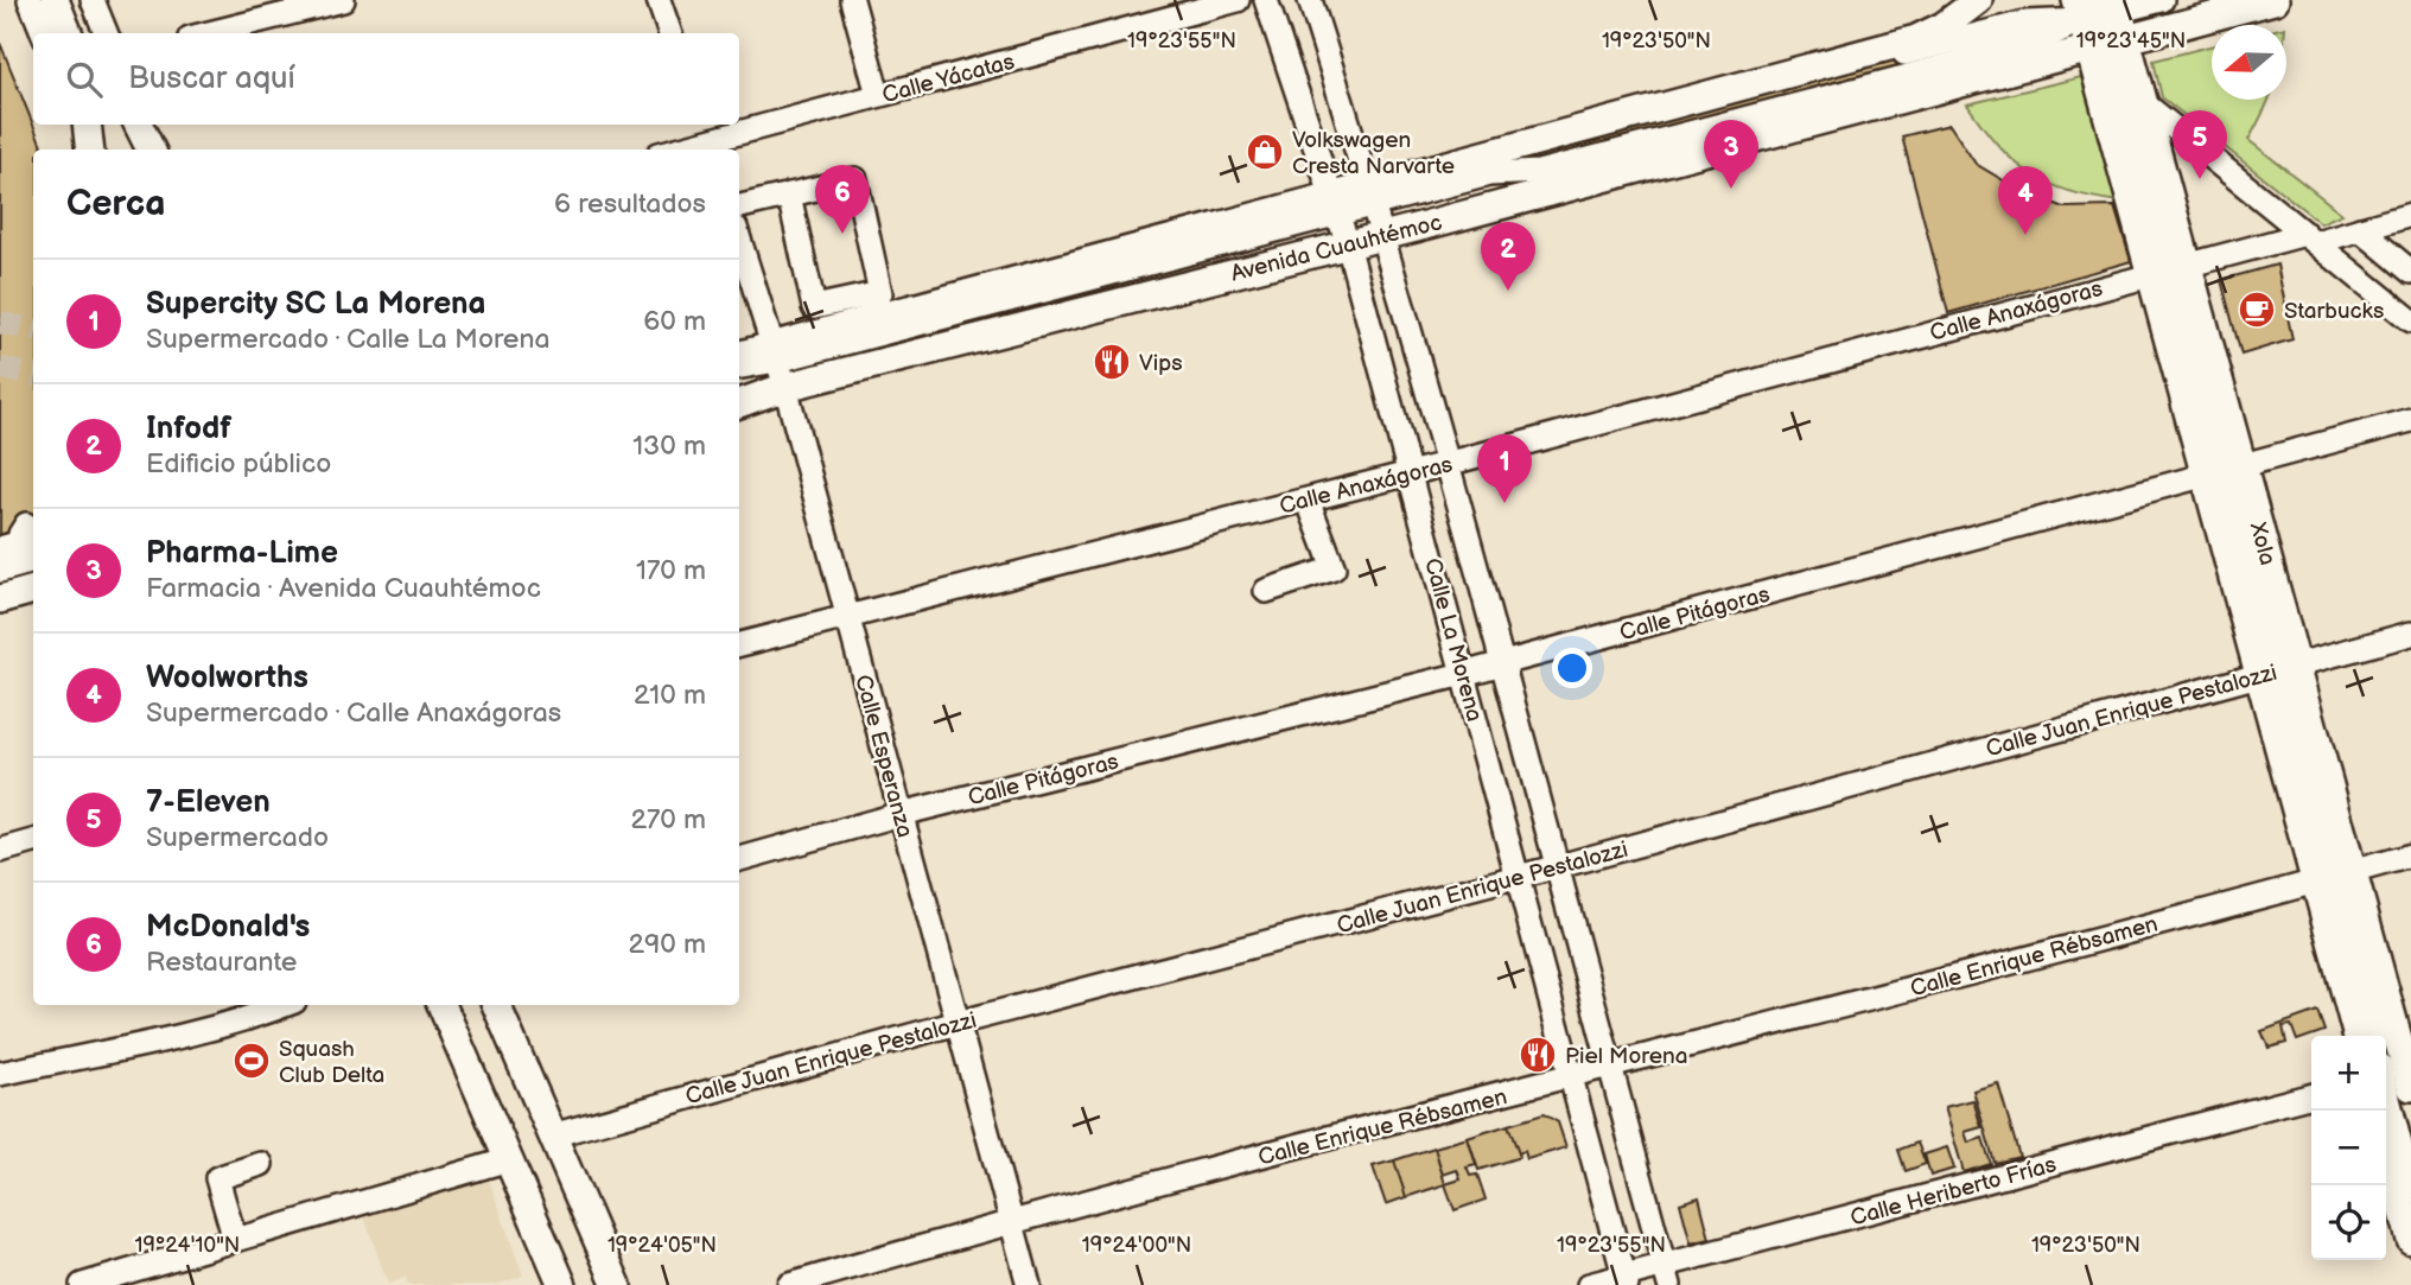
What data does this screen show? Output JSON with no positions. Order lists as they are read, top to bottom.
{
  "streets": {
    "main road": ["Avenida Cuauhtémoc", "Xola"],
    "street": [
      "Calle Yácatas",
      "Calle Anaxágoras",
      "Calle Pitágoras",
      "Calle La Morena",
      "Calle Juan Enrique Pestalozzi",
      "Calle Esperanza",
      "Calle Enrique Rébsamen",
      "Calle Heriberto Frías"
    ]
  },
  "crossings": [
    ["Avenida Cuauhtémoc", "Xola"],
    ["Avenida Cuauhtémoc", "Calle La Morena"],
    ["Avenida Cuauhtémoc", "Calle Esperanza"],
    ["Calle Anaxágoras", "Xola"],
    ["Calle Anaxágoras", "Calle La Morena"],
    ["Calle Anaxágoras", "Calle Esperanza"],
    ["Xola", "Calle Pitágoras"],
    ["Xola", "Calle Juan Enrique Pestalozzi"],
    ["Xola", "Calle Enrique Rébsamen"],
    ["Calle Pitágoras", "Calle La Morena"],
    ["Calle Pitágoras", "Calle Esperanza"],
    ["Calle La Morena", "Calle Juan Enrique Pestalozzi"],
    ["Calle La Morena", "Calle Enrique Rébsamen"],
    ["Calle La Morena", "Calle Heriberto Frías"],
    ["Calle Juan Enrique Pestalozzi", "Calle Esperanza"],
    ["Calle Esperanza", "Calle Enrique Rébsamen"]
  ],
  "places": {
    "shop": ["Volkswagen Cresta Narvarte"],
    "cafe": ["Starbucks"],
    "restaurant": ["Vips", "Piel Morena"],
    "sports": ["Squash Club Delta"]
  },
  "north": "left",
  "page": {
    "search": "Buscar aquí",
    "pins": [
      "5",
      "3",
      "6",
      "4",
      "2",
      "1"
    ],
    "heading": ["Cerca", "6 resultados"],
    "list": [
      {
        "mark": "1",
        "name": "Supercity SC La Morena",
        "note": "Supermercado · Calle La Morena",
        "value": "60 m"
      },
      {
        "mark": "2",
        "name": "Infodf",
        "note": "Edificio público",
        "value": "130 m"
      },
      {
        "mark": "3",
        "name": "Pharma-Lime",
        "note": "Farmacia · Avenida Cuauhtémoc",
        "value": "170 m"
      },
      {
        "mark": "4",
        "name": "Woolworths",
        "note": "Supermercado · Calle Anaxágoras",
        "value": "210 m"
      },
      {
        "mark": "5",
        "name": "7-Eleven",
        "note": "Supermercado",
        "value": "270 m"
      },
      {
        "mark": "6",
        "name": "McDonald's",
        "note": "Restaurante",
        "value": "290 m"
      }
    ],
    "map_buttons": ["+", "−"]
  },
  "coordinates": [
    "19°23'50\"N",
    "19°23'55\"N",
    "19°23'45\"N",
    "19°24'10\"N",
    "19°24'05\"N",
    "19°24'00\"N"
  ]
}
